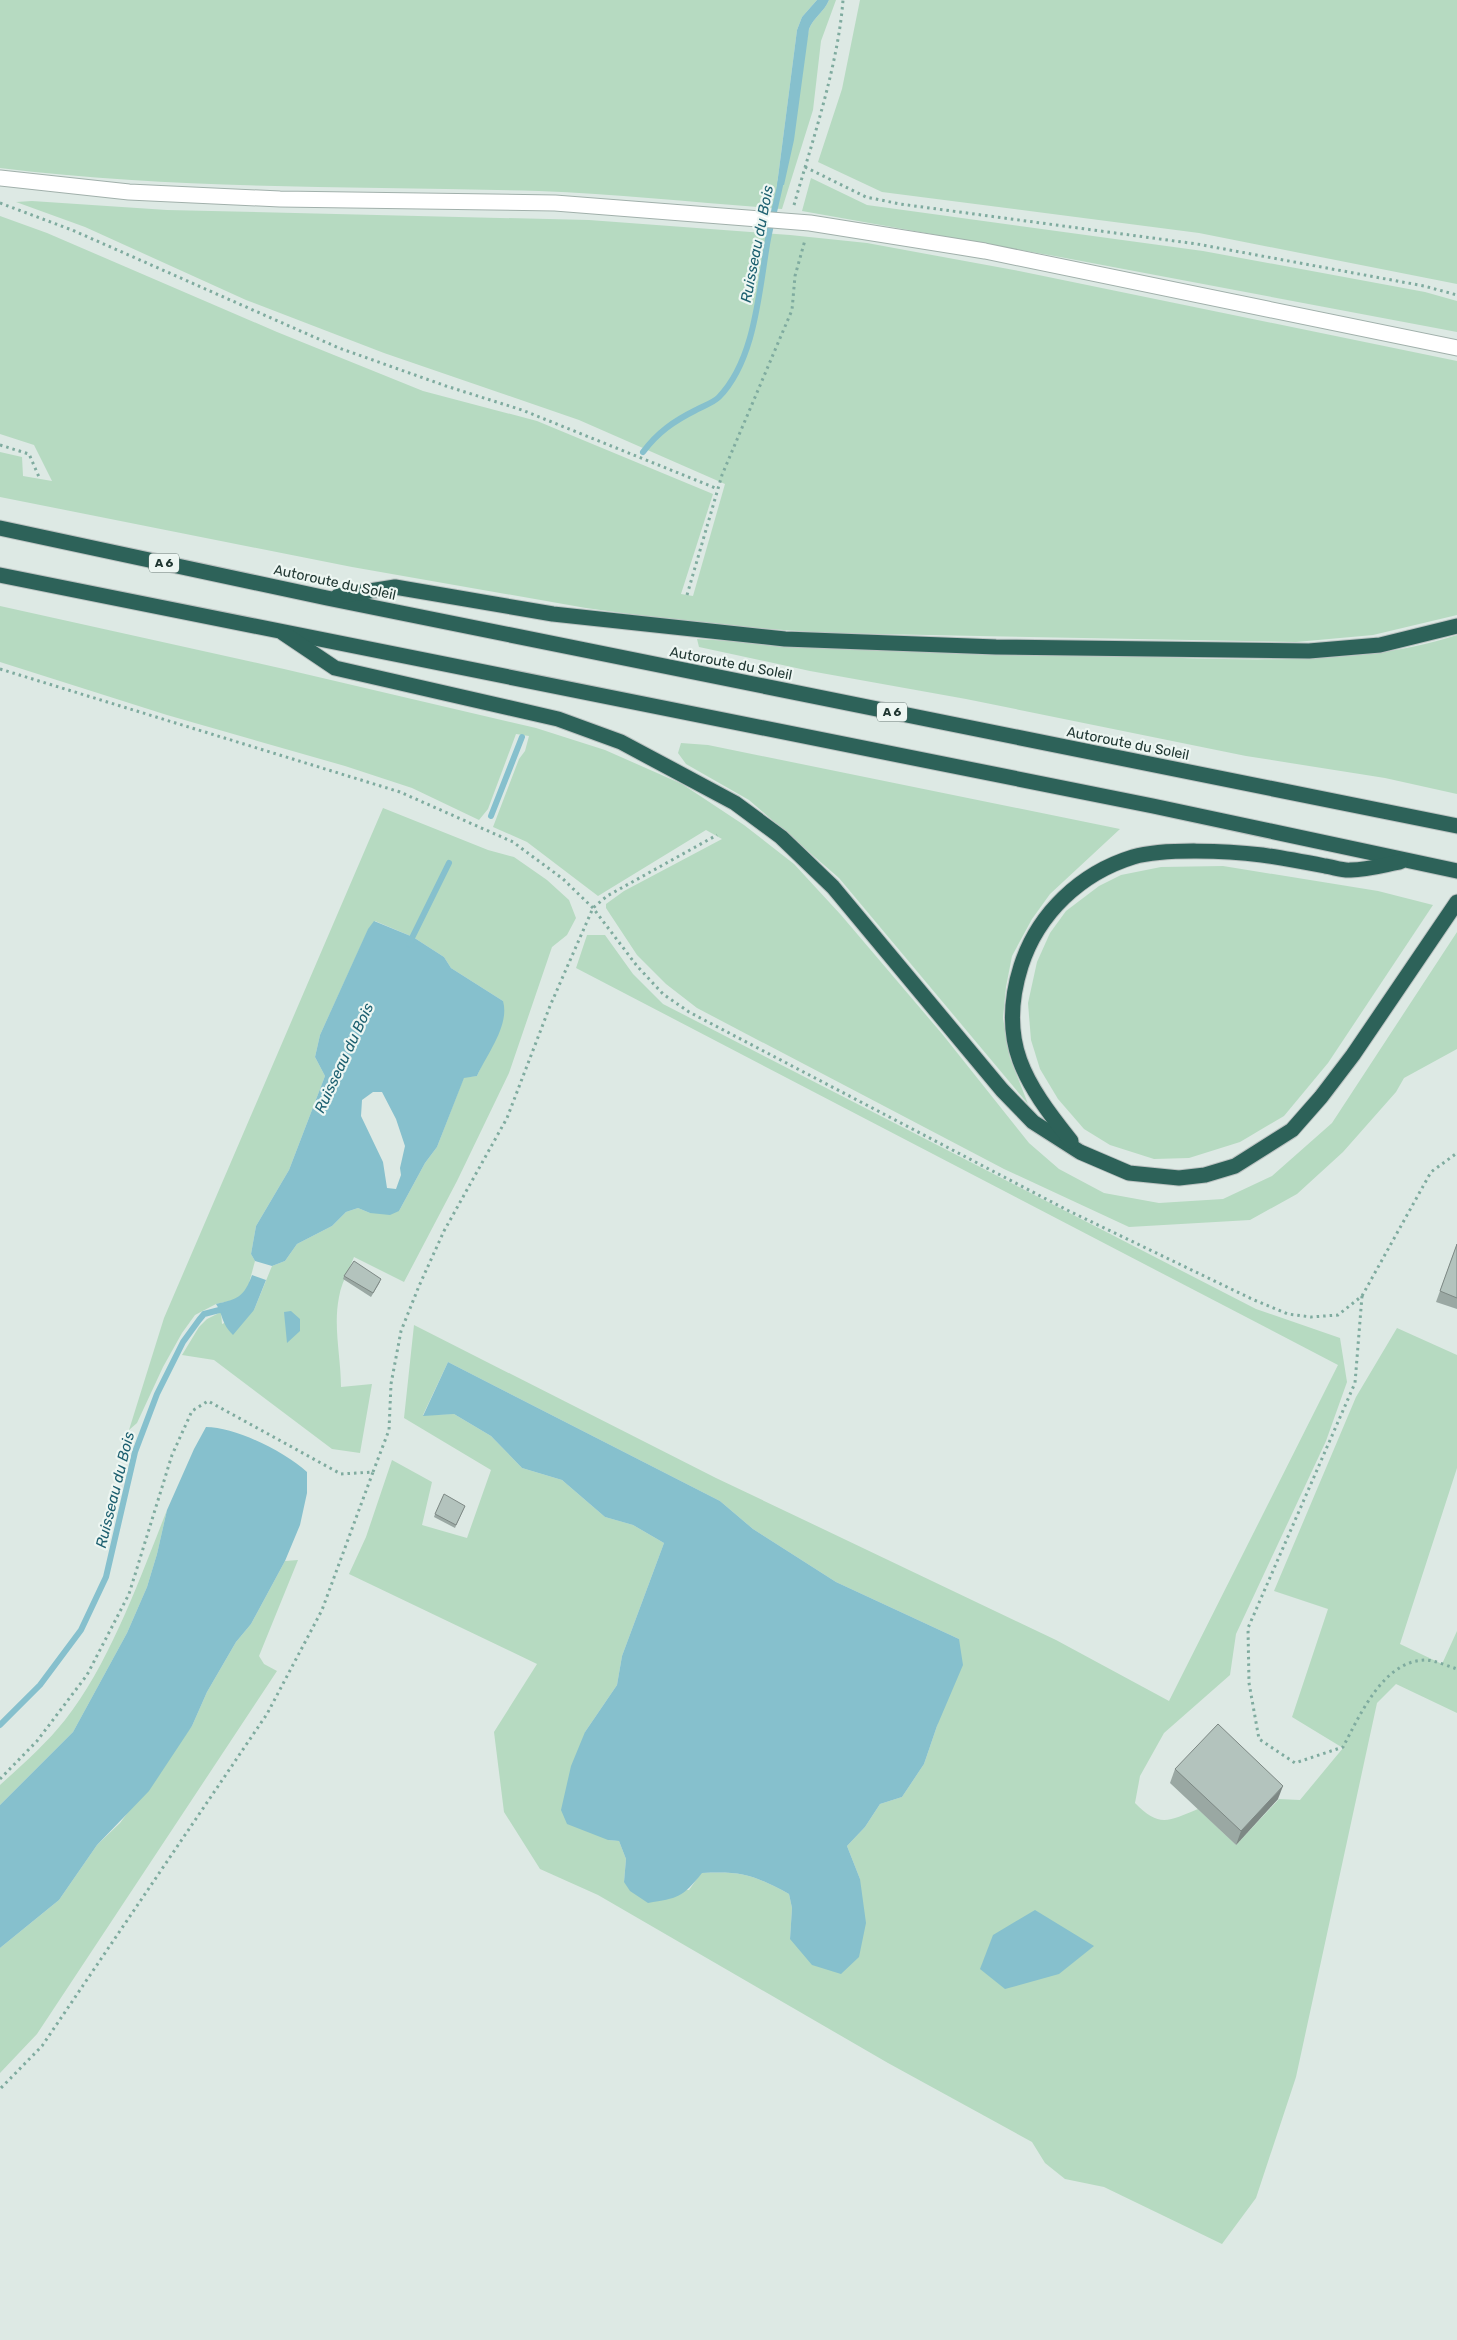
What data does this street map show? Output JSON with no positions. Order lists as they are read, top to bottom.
{
  "streets": {
    "highway": ["A 6", "Autoroute du Soleil"]
  },
  "water": ["Ruisseau du Bois"]
}
